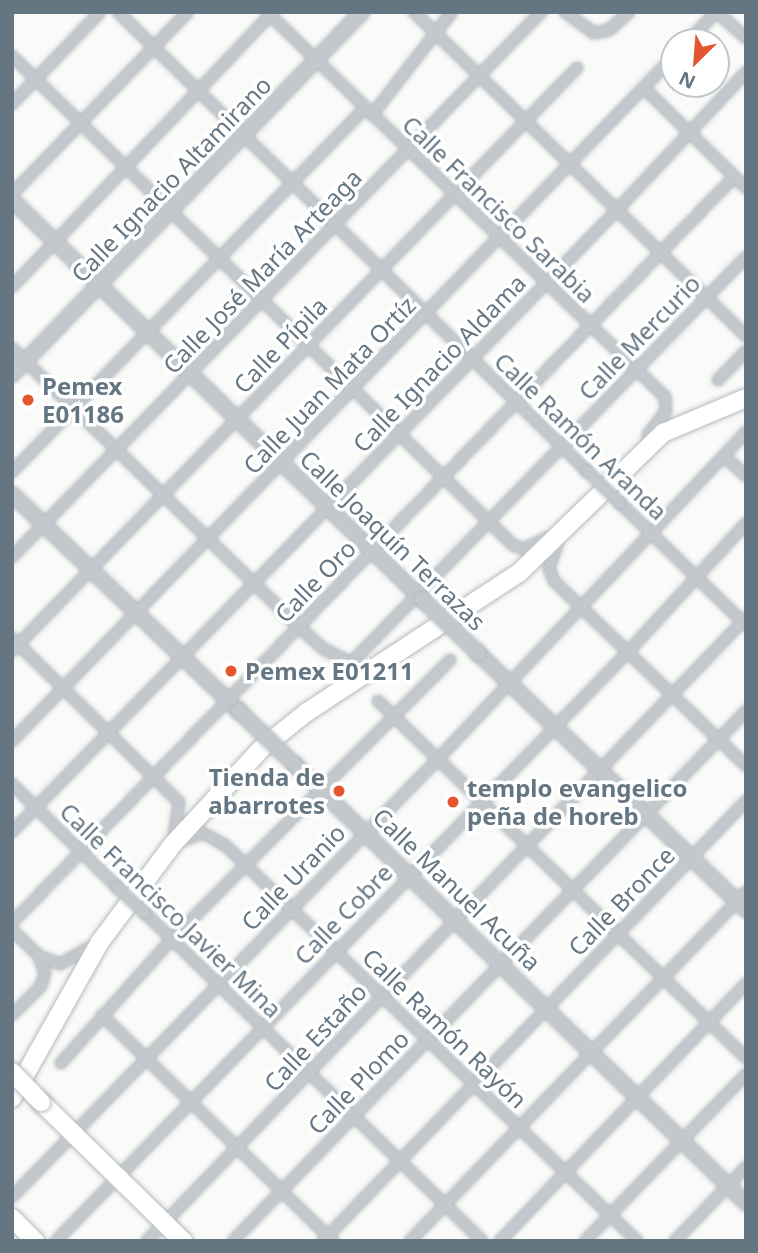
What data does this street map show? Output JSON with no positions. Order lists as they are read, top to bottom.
{
  "streets": {
    "street": [
      "Calle Ignacio Altamirano",
      "Calle Francisco Sarabia",
      "Calle José María Arteaga",
      "Calle Mercurio",
      "Calle Pípila",
      "Calle Ignacio Aldama",
      "Calle Juan Mata Ortíz",
      "Calle Ramón Aranda",
      "Calle Joaquín Terrazas",
      "Calle Oro",
      "Calle Uranio",
      "Calle Manuel Acuña",
      "Calle Bronce",
      "Calle Francisco Javier Mina",
      "Calle Cobre",
      "Calle Ramón Rayón",
      "Calle Estaño",
      "Calle Plomo"
    ]
  },
  "crossings": [
    ["Calle Ignacio Altamirano", "Calle Francisco Sarabia"],
    ["Calle Ignacio Altamirano", "Calle Ramón Aranda"],
    ["Calle Ignacio Altamirano", "Calle Joaquín Terrazas"],
    ["Calle Francisco Sarabia", "Calle José María Arteaga"],
    ["Calle Francisco Sarabia", "Calle Mercurio"],
    ["Calle Francisco Sarabia", "Calle Pípila"],
    ["Calle Francisco Sarabia", "Calle Ignacio Aldama"],
    ["Calle Francisco Sarabia", "Calle Juan Mata Ortíz"],
    ["Calle Francisco Sarabia", "Calle Oro"],
    ["Calle José María Arteaga", "Calle Ramón Aranda"],
    ["Calle José María Arteaga", "Calle Joaquín Terrazas"],
    ["Calle José María Arteaga", "Calle Manuel Acuña"],
    ["Calle Mercurio", "Calle Ramón Aranda"],
    ["Calle Mercurio", "Calle Joaquín Terrazas"],
    ["Calle Mercurio", "Calle Oro"],
    ["Calle Pípila", "Calle Ramón Aranda"],
    ["Calle Pípila", "Calle Joaquín Terrazas"],
    ["Calle Pípila", "Calle Manuel Acuña"],
    ["Calle Ignacio Aldama", "Calle Ramón Aranda"],
    ["Calle Ignacio Aldama", "Calle Joaquín Terrazas"],
    ["Calle Ignacio Aldama", "Calle Manuel Acuña"],
    ["Calle Ignacio Aldama", "Calle Francisco Javier Mina"],
    ["Calle Juan Mata Ortíz", "Calle Ramón Aranda"],
    ["Calle Juan Mata Ortíz", "Calle Joaquín Terrazas"],
    ["Calle Juan Mata Ortíz", "Calle Manuel Acuña"],
    ["Calle Ramón Aranda", "Calle Oro"],
    ["Calle Ramón Aranda", "Calle Uranio"],
    ["Calle Ramón Aranda", "Calle Cobre"],
    ["Calle Ramón Aranda", "Calle Estaño"],
    ["Calle Joaquín Terrazas", "Calle Oro"],
    ["Calle Joaquín Terrazas", "Calle Uranio"],
    ["Calle Joaquín Terrazas", "Calle Bronce"],
    ["Calle Joaquín Terrazas", "Calle Cobre"],
    ["Calle Joaquín Terrazas", "Calle Estaño"],
    ["Calle Joaquín Terrazas", "Calle Plomo"],
    ["Calle Oro", "Calle Manuel Acuña"],
    ["Calle Oro", "Calle Francisco Javier Mina"],
    ["Calle Uranio", "Calle Manuel Acuña"],
    ["Calle Uranio", "Calle Francisco Javier Mina"],
    ["Calle Uranio", "Calle Ramón Rayón"],
    ["Calle Manuel Acuña", "Calle Bronce"],
    ["Calle Manuel Acuña", "Calle Cobre"],
    ["Calle Manuel Acuña", "Calle Estaño"],
    ["Calle Manuel Acuña", "Calle Plomo"],
    ["Calle Bronce", "Calle Francisco Javier Mina"],
    ["Calle Bronce", "Calle Ramón Rayón"],
    ["Calle Francisco Javier Mina", "Calle Cobre"],
    ["Calle Francisco Javier Mina", "Calle Estaño"],
    ["Calle Francisco Javier Mina", "Calle Plomo"],
    ["Calle Cobre", "Calle Ramón Rayón"],
    ["Calle Ramón Rayón", "Calle Estaño"],
    ["Calle Ramón Rayón", "Calle Plomo"]
  ],
  "places": [
    "Pemex E01186",
    "Pemex E01211",
    "Tienda de abarrotes",
    "templo evangelico peña de horeb"
  ],
  "north": "bottom left"
}
